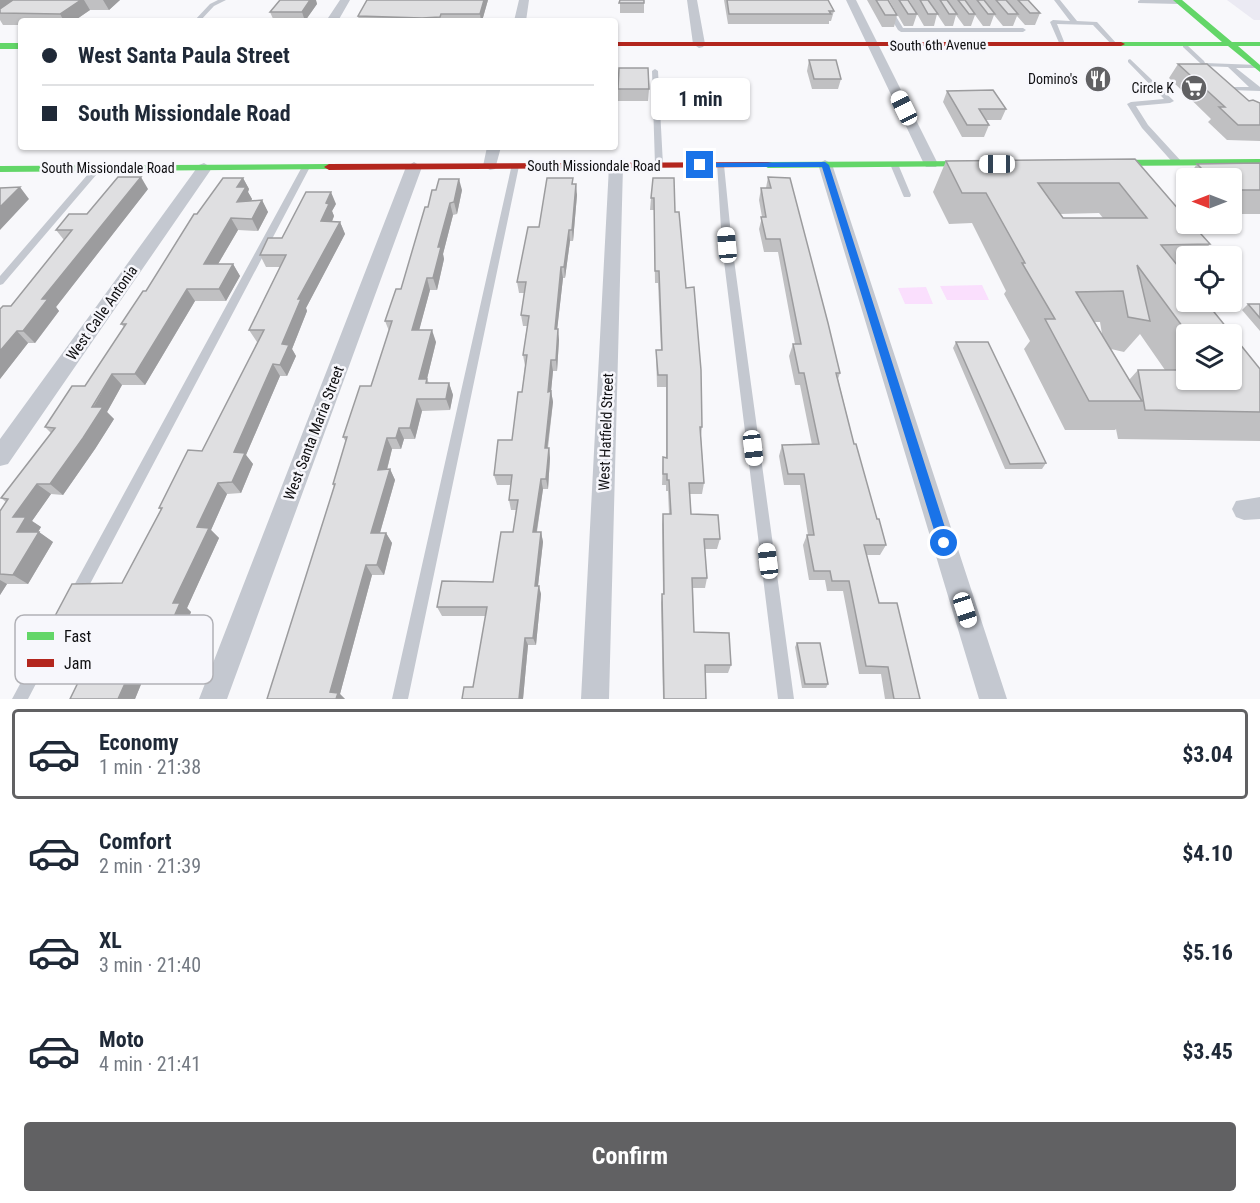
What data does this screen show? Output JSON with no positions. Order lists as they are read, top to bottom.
{
  "streets": {
    "street": [
      "South 6th Avenue",
      "South Missiondale Road",
      "West Calle Antonia",
      "West Hatfield Street",
      "West Santa Maria Street"
    ]
  },
  "crossings": [
    ["South Missiondale Road", "West Calle Antonia"],
    ["South Missiondale Road", "West Hatfield Street"],
    ["South Missiondale Road", "West Santa Maria Street"]
  ],
  "places": {
    "restaurant": ["Domino's"],
    "supermarket": ["Circle K"]
  },
  "legend": ["Fast", "Jam"],
  "north": "left",
  "page": {
    "banner": ["West Santa Paula Street", "South Missiondale Road"],
    "bubble": "1 min",
    "list": [
      {
        "name": "Economy",
        "note": "1 min · 21:38",
        "value": "$3.04"
      },
      {
        "name": "Comfort",
        "note": "2 min · 21:39",
        "value": "$4.10"
      },
      {
        "name": "XL",
        "note": "3 min · 21:40",
        "value": "$5.16"
      },
      {
        "name": "Moto",
        "note": "4 min · 21:41",
        "value": "$3.45"
      }
    ],
    "buttons": "Confirm"
  }
}
